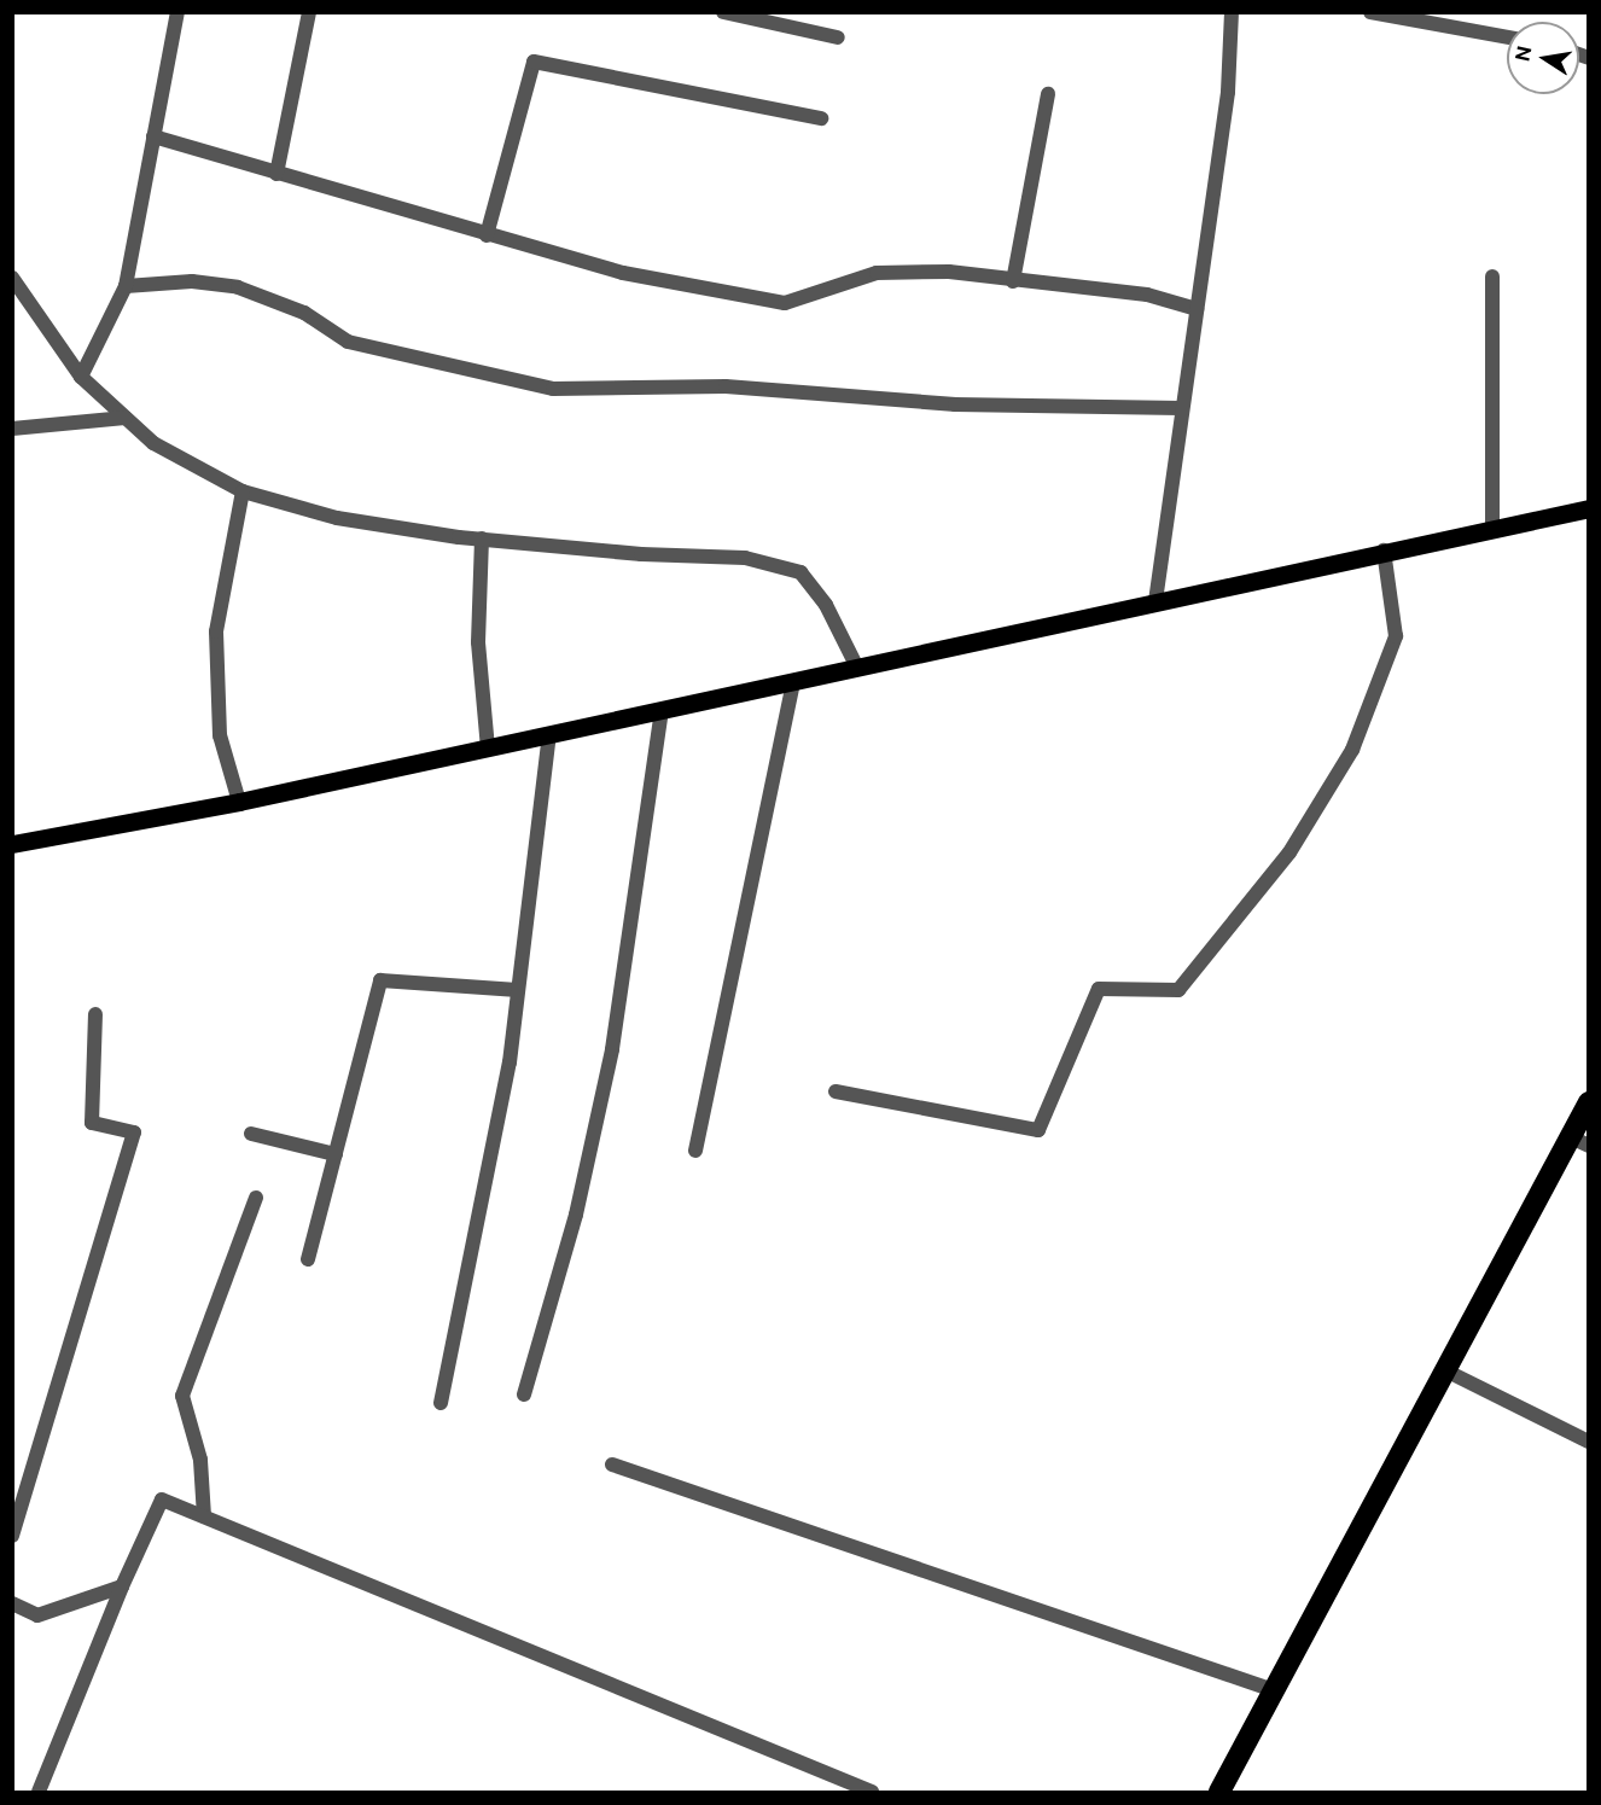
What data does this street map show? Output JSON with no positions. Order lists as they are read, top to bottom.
{
  "north": "left"
}
